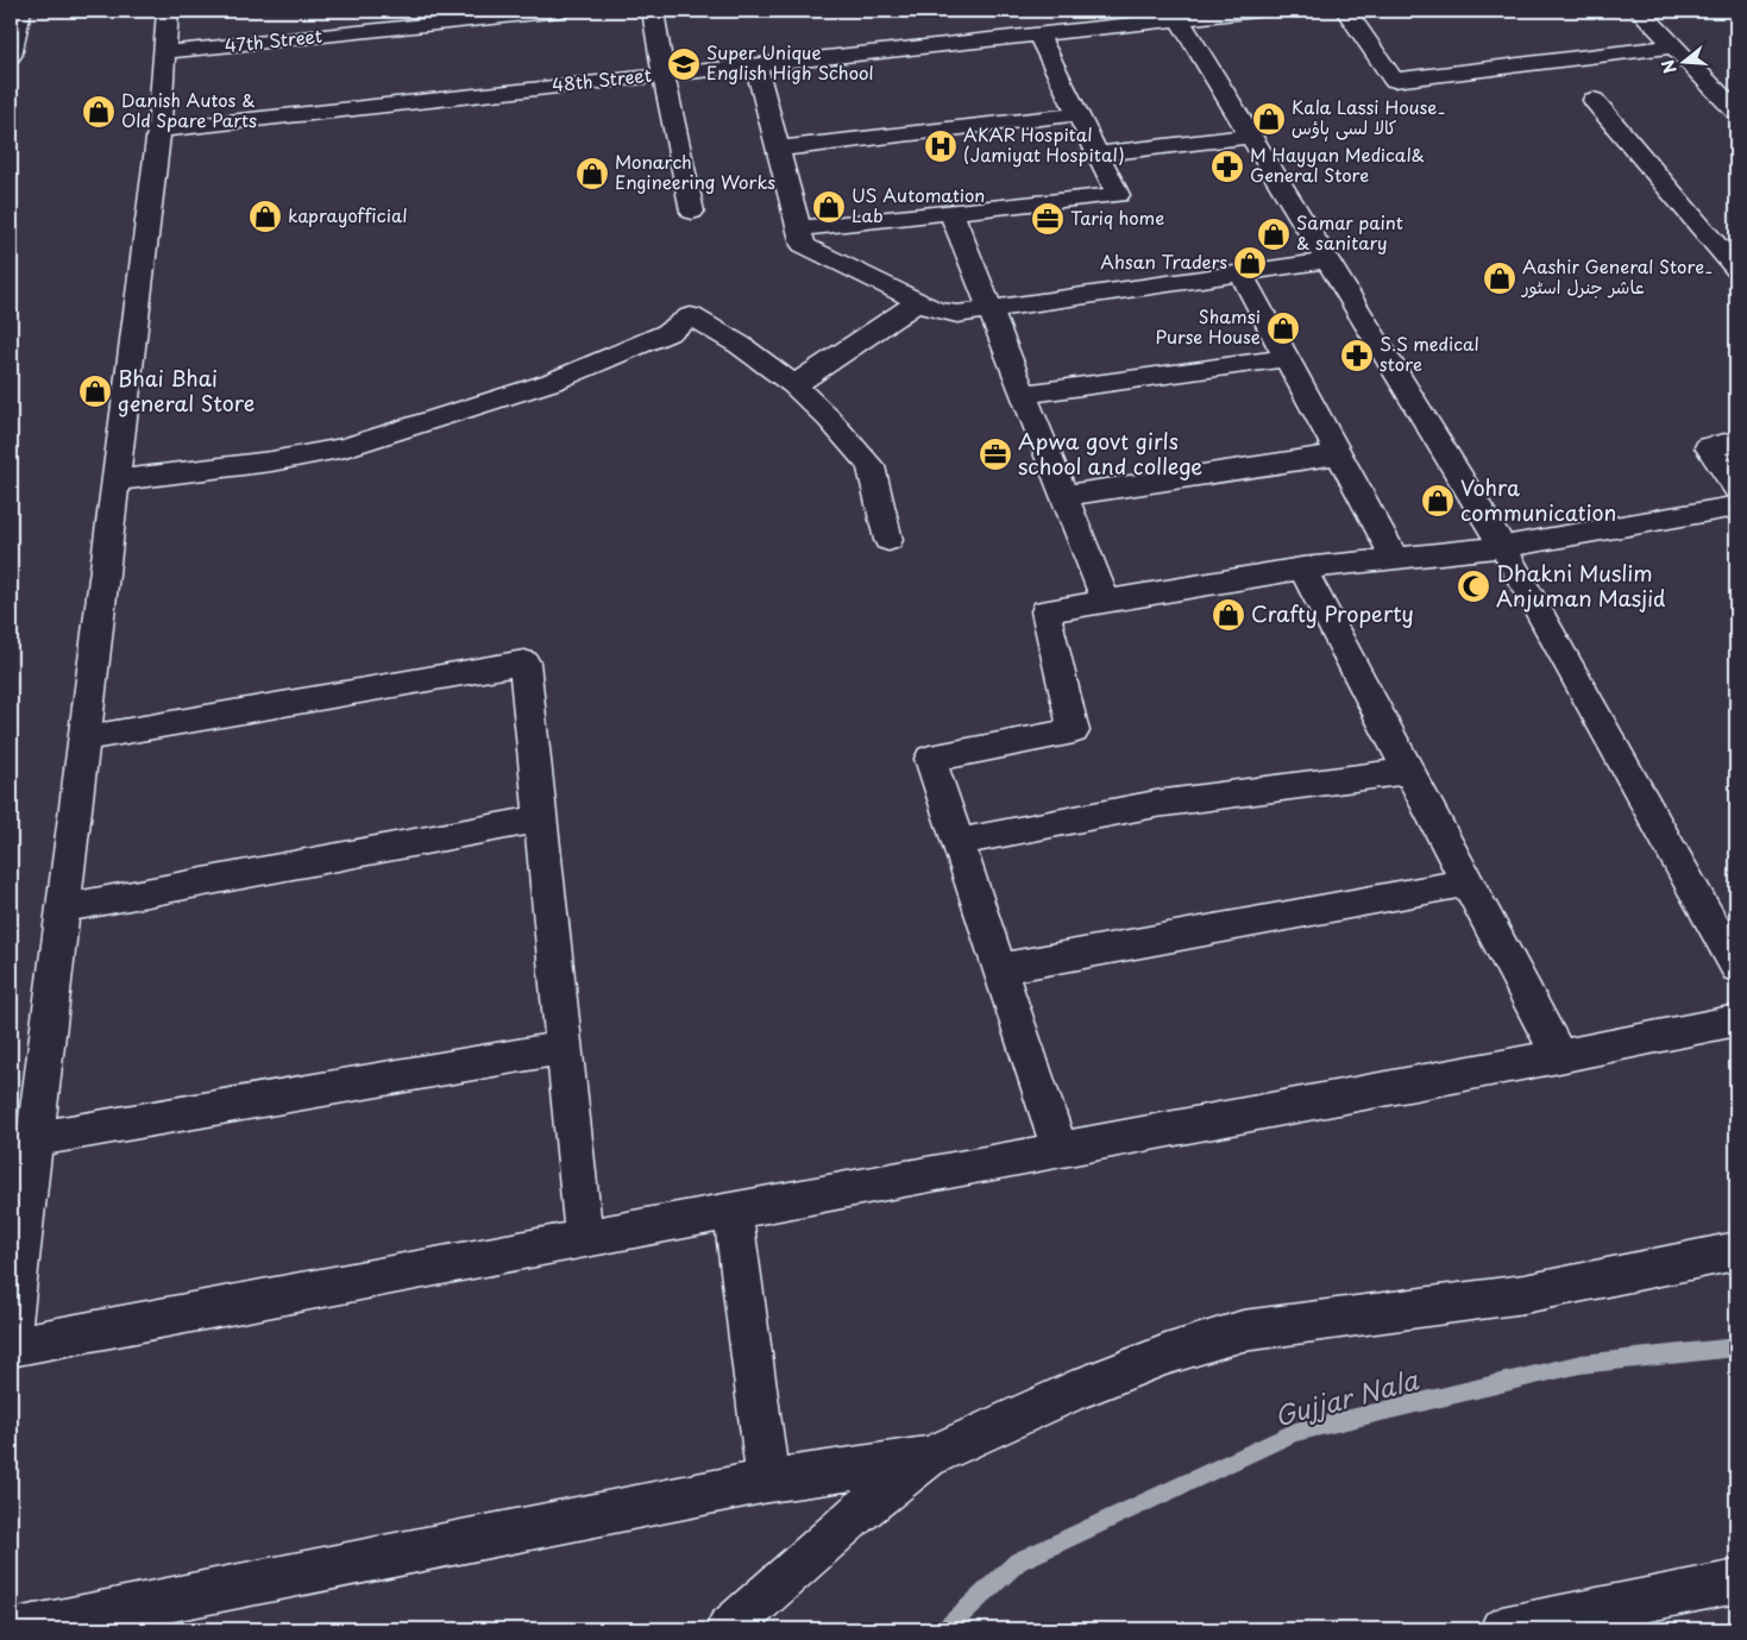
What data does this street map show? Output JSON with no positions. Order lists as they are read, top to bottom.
{
  "streets": {
    "street": ["47th Street", "48th Street"]
  },
  "water": ["Gujjar Nala"],
  "places": {
    "school or university": ["Super Unique English High School"],
    "shop": [
      "Danish Autos & Old Spare Parts",
      "Kala Lassi House۔ کالا لسی ہاؤس",
      "Monarch Engineering Works",
      "US Automation Lab",
      "kaprayofficial",
      "Samar paint & sanitary",
      "Ahsan Traders",
      "Aashir General Store۔ عاشر جنرل اسٹور",
      "Shamsi Purse House",
      "Bhai Bhai general Store",
      "Vohra communication",
      "Crafty Property"
    ],
    "hospital": ["AKAR Hospital (Jamiyat Hospital)"],
    "pharmacy": ["M Hayyan Medical& General Store", "S.S medical store"],
    "office": ["Tariq home", "Apwa govt girls school and college"],
    "mosque": ["Dhakni Muslim Anjuman Masjid"]
  },
  "north": "left"
}
